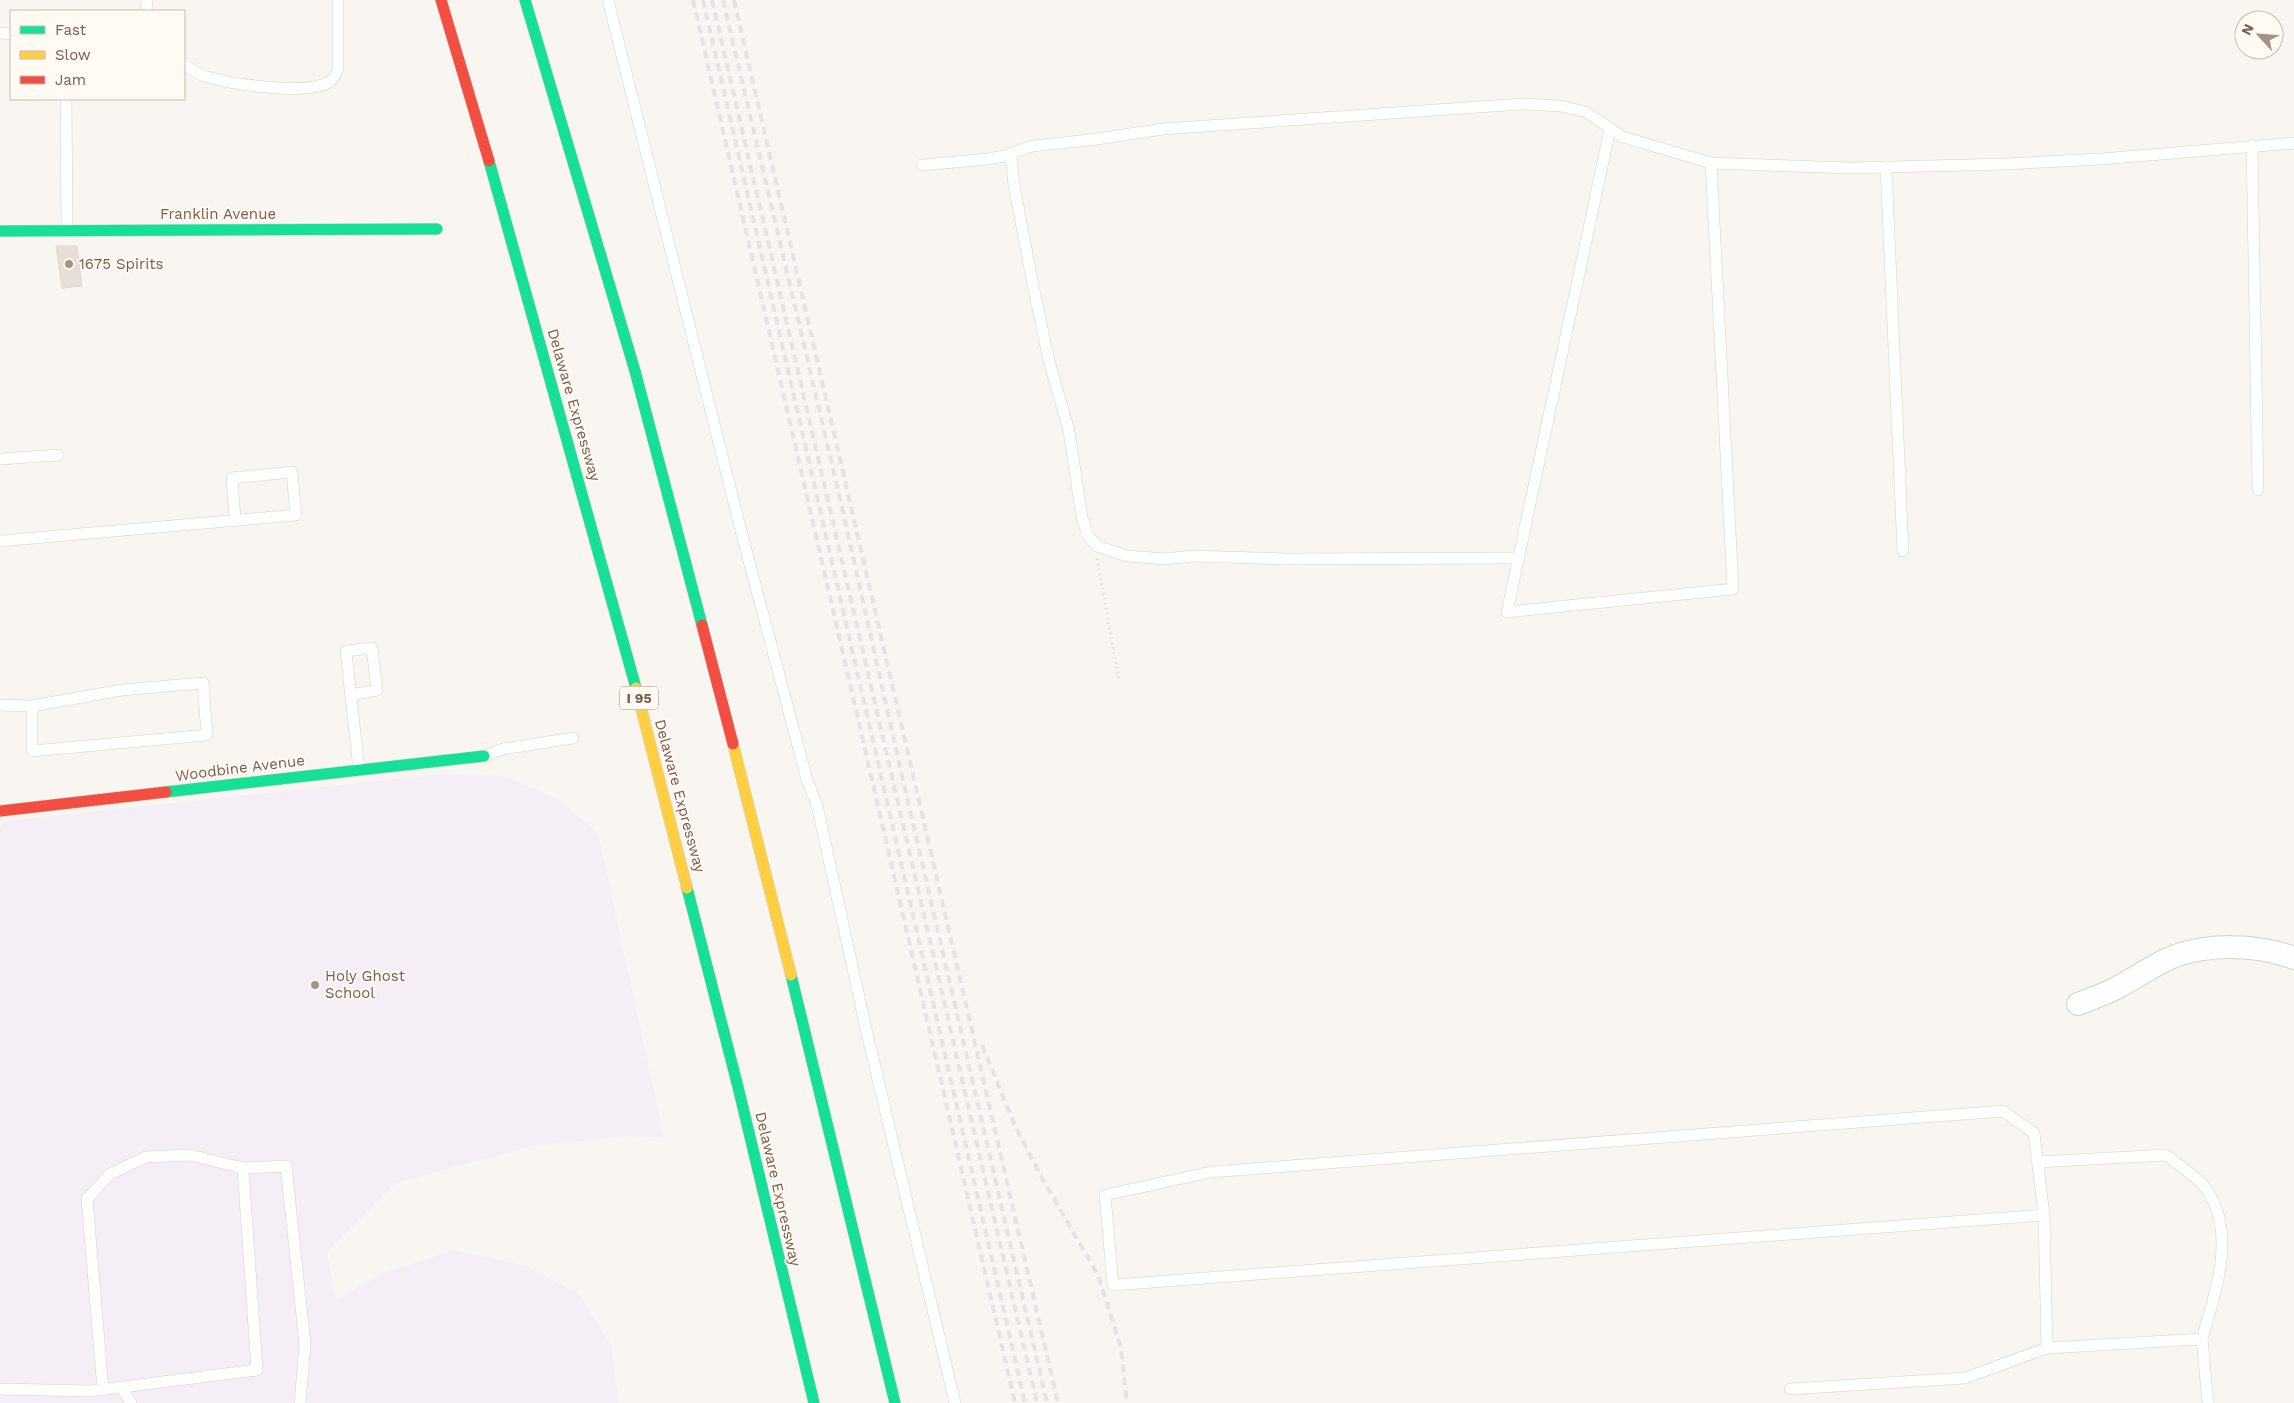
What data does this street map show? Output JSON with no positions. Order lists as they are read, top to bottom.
{
  "streets": {
    "main road": [
      "Franklin Avenue",
      "Delaware Expressway",
      "I 95",
      "Woodbine Avenue"
    ]
  },
  "places": ["1675 Spirits", "Holy Ghost School"],
  "legend": ["Fast", "Slow", "Jam"],
  "north": "top left"
}
